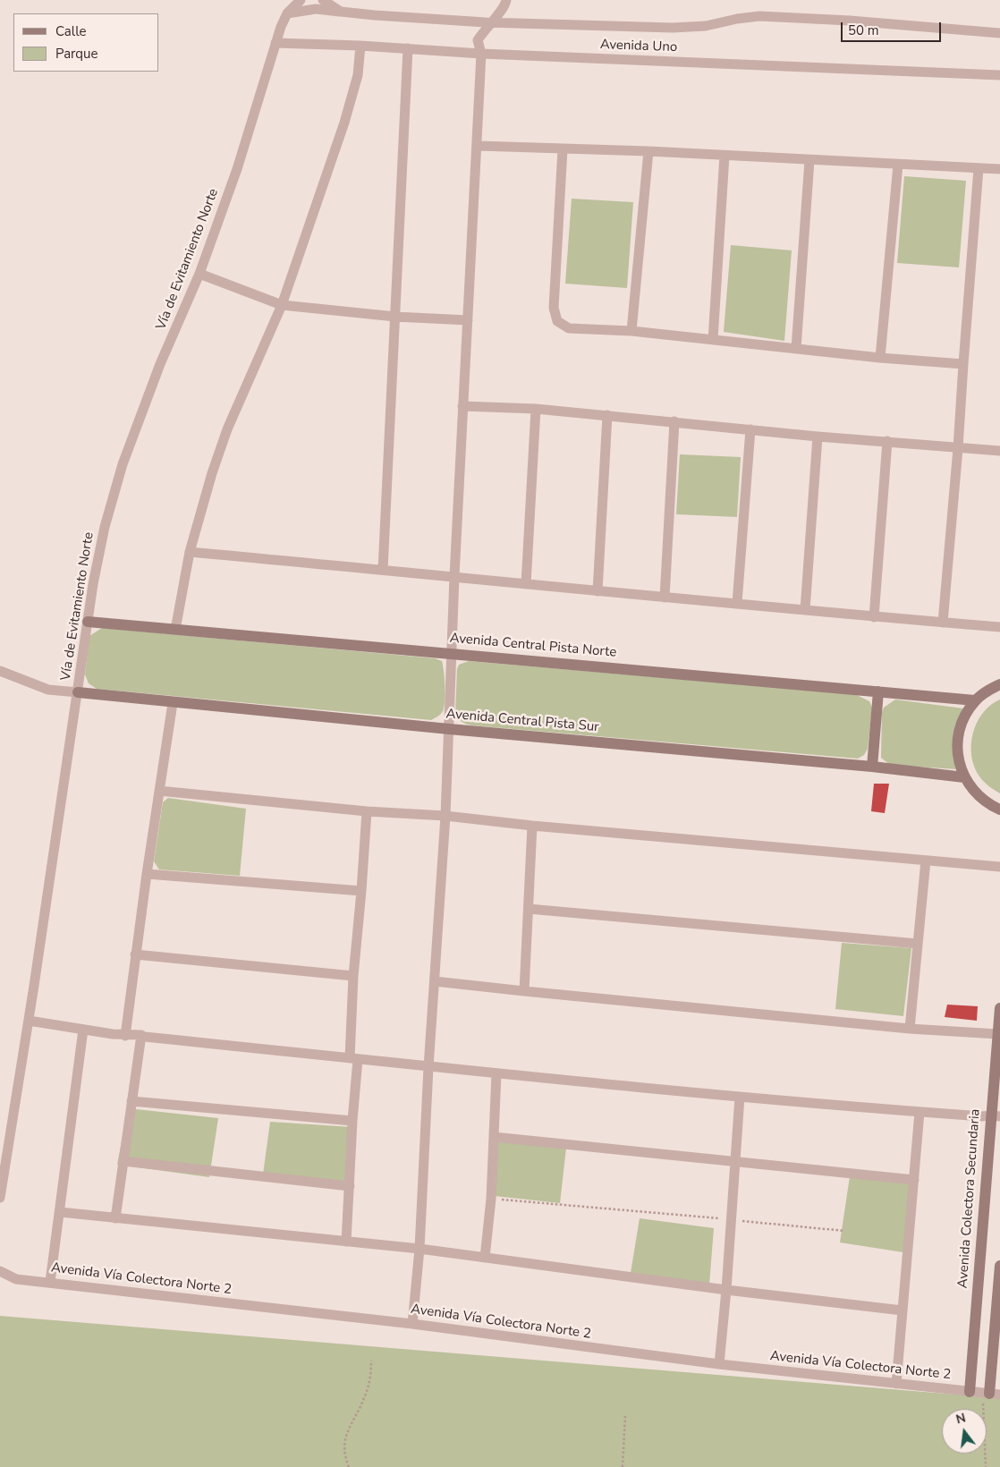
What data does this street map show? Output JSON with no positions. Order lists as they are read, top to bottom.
{
  "streets": {
    "street": [
      "Avenida Uno",
      "Vía de Evitamiento Norte",
      "Avenida Central Pista Norte",
      "Avenida Central Pista Sur",
      "Avenida Colectora Secundaria",
      "Avenida Vía Colectora Norte 2"
    ]
  },
  "crossings": [
    ["Avenida Uno", "Vía de Evitamiento Norte"],
    ["Vía de Evitamiento Norte", "Avenida Central Pista Norte"],
    ["Vía de Evitamiento Norte", "Avenida Central Pista Sur"],
    ["Avenida Colectora Secundaria", "Avenida Vía Colectora Norte 2"]
  ],
  "legend": ["Calle", "Parque"],
  "scale_bar": "50 m",
  "north": "top"
}
